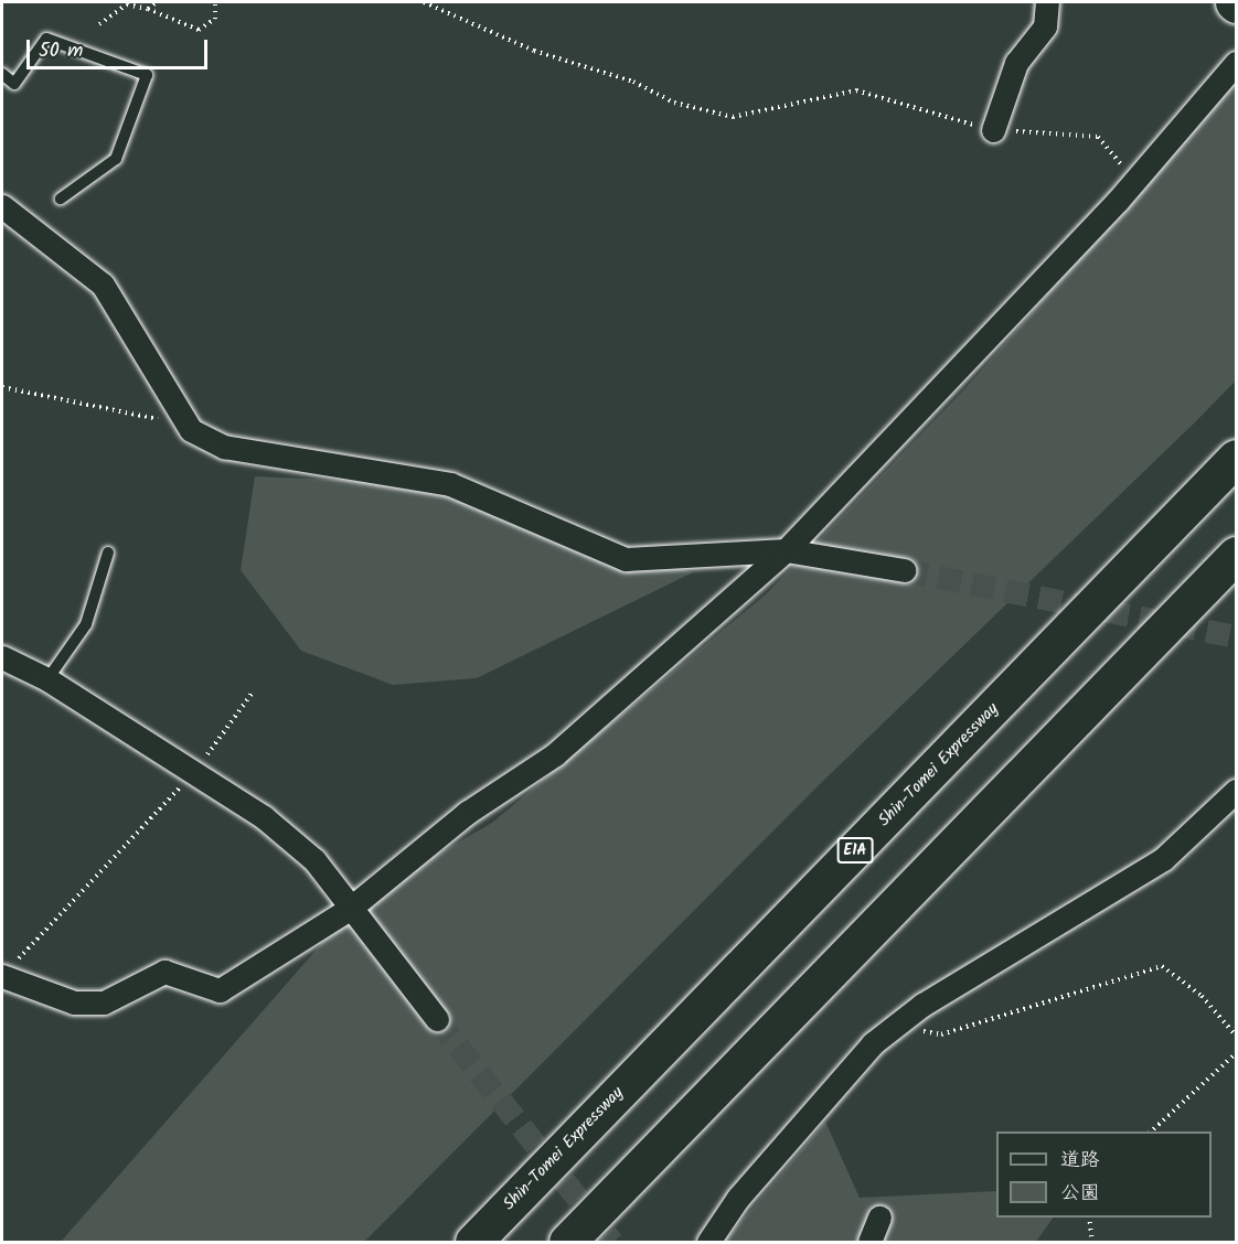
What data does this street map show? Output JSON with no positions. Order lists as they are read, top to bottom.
{
  "streets": {
    "highway": ["Shin-Tomei Expressway", "E1A"]
  },
  "legend": ["道路", "公園"],
  "scale_bar": "50 m"
}
